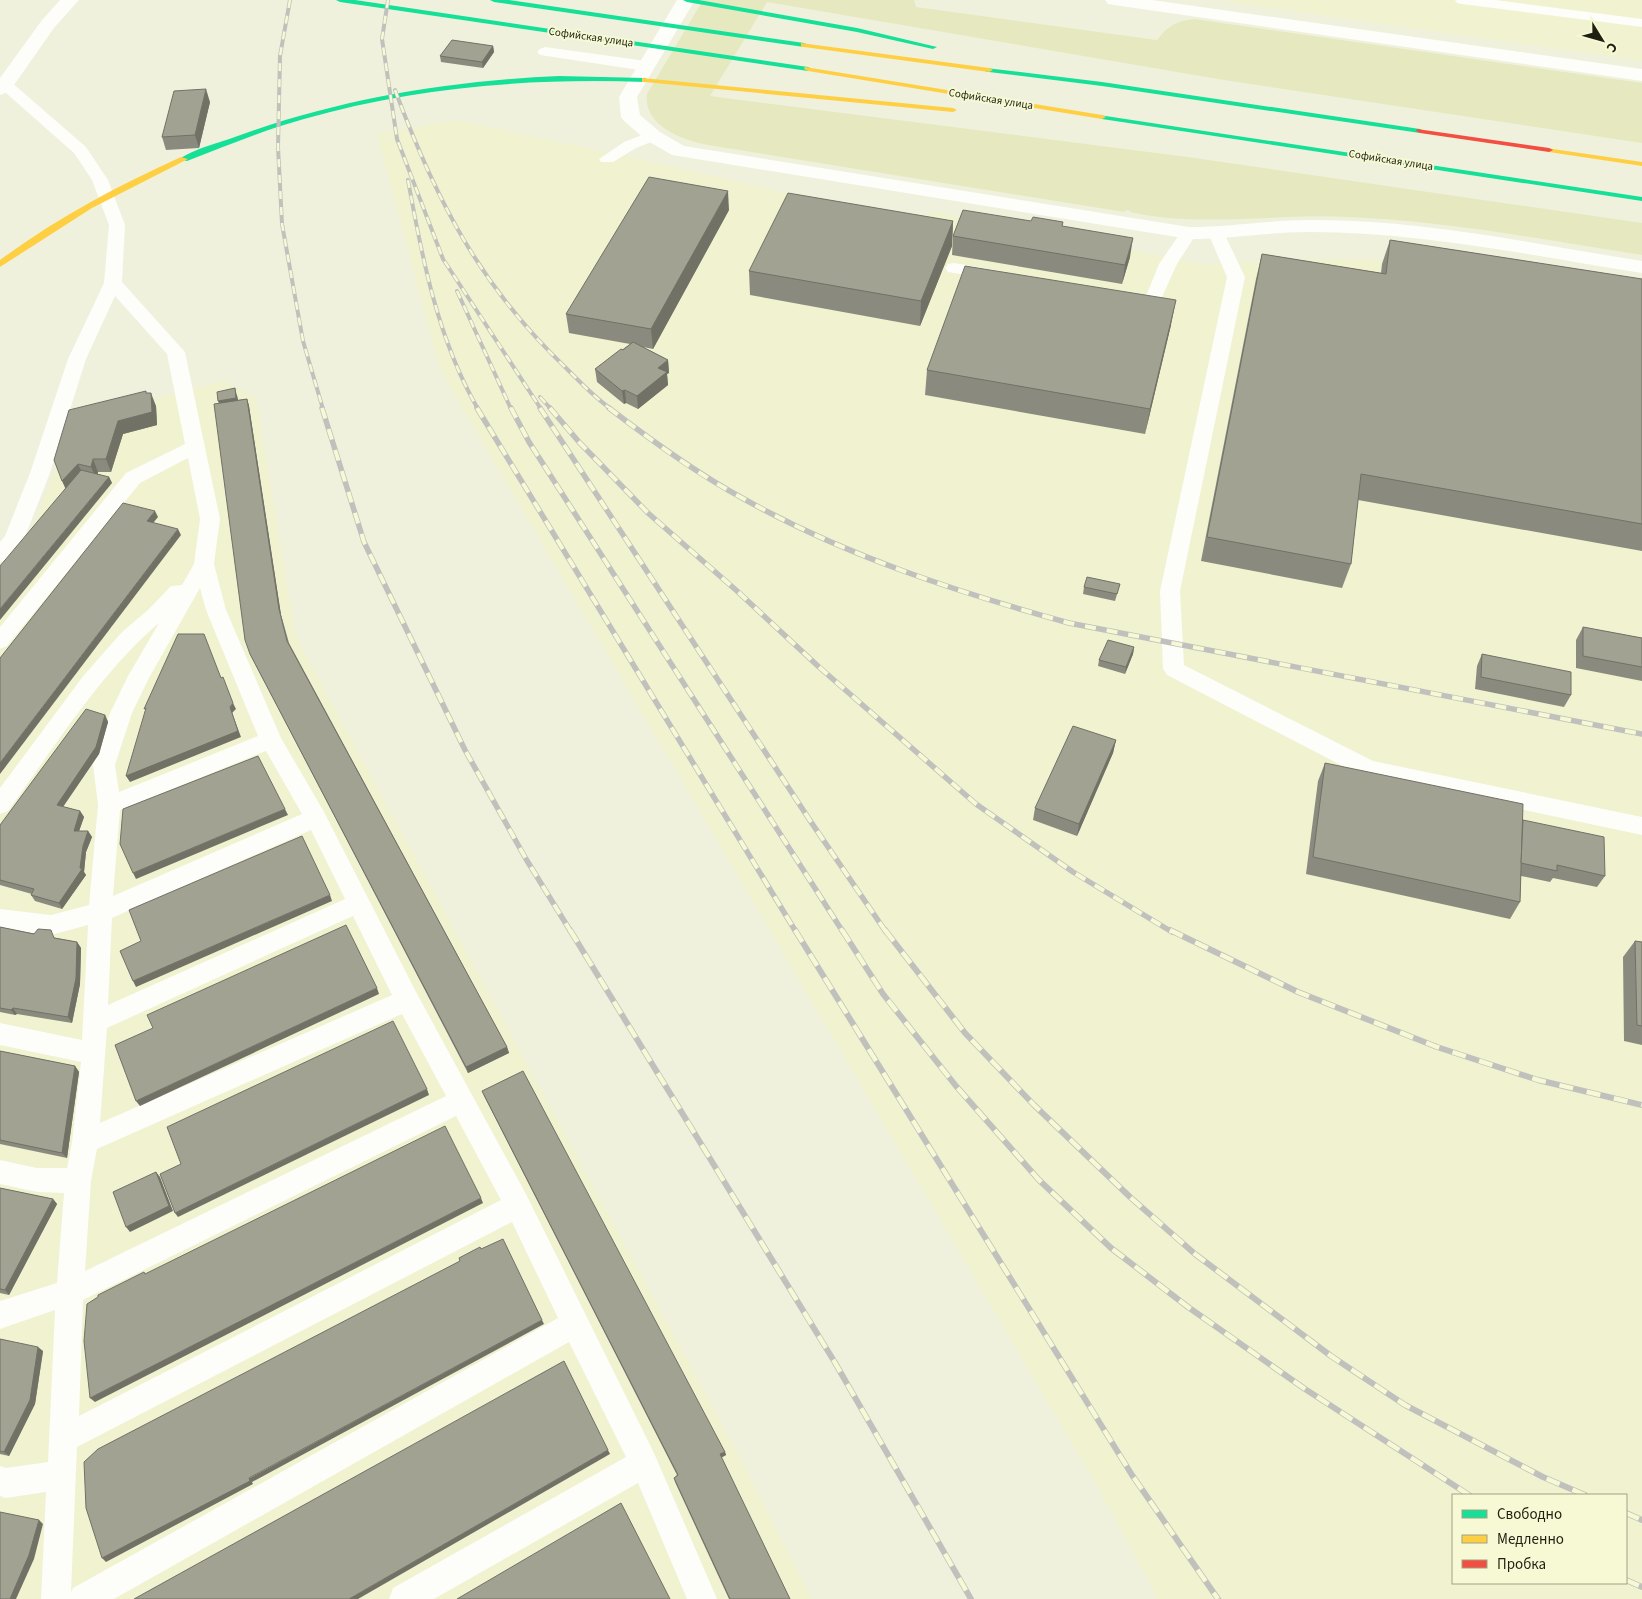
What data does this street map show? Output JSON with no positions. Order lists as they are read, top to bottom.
{
  "streets": {
    "main road": ["Софийская улица"]
  },
  "legend": ["Свободно", "Медленно", "Пробка"],
  "north": "bottom right"
}
